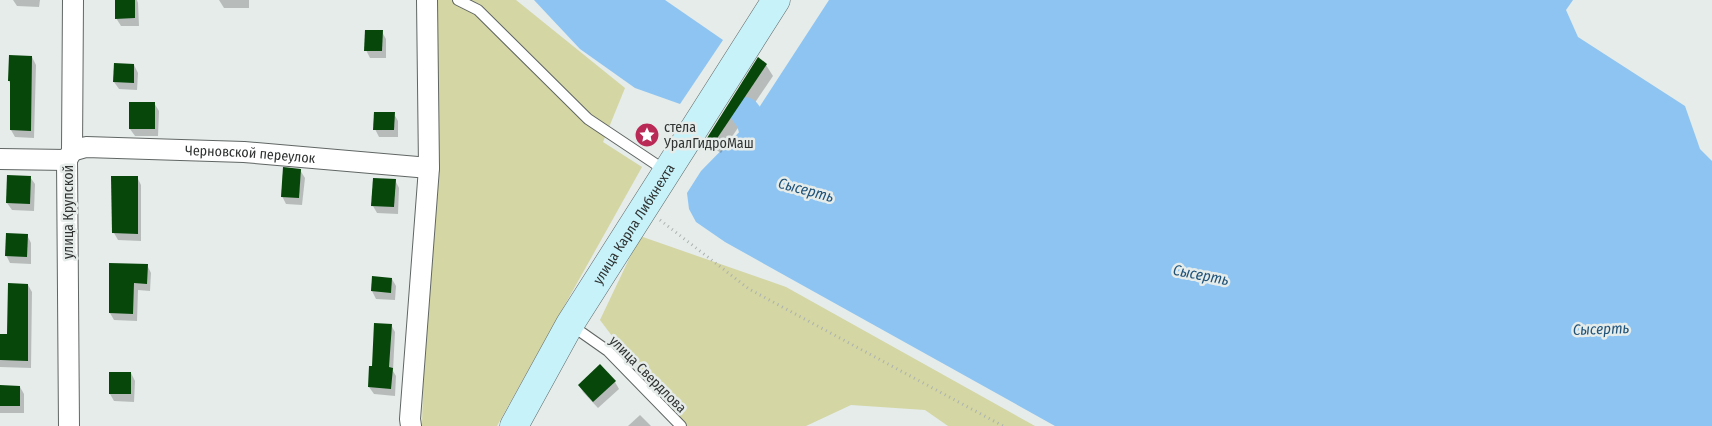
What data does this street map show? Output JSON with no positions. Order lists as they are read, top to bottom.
{
  "streets": {
    "street": ["Черновской переулок", "улица Крупской", "улица Карла Либкнехта"],
    "lane": ["улица Свердлова"]
  },
  "crossings": [
    ["Черновской переулок", "улица Крупской"],
    ["улица Карла Либкнехта", "улица Свердлова"]
  ],
  "water": ["Сысерть"],
  "places": {
    "place": ["стела УралГидроМаш"]
  }
}
